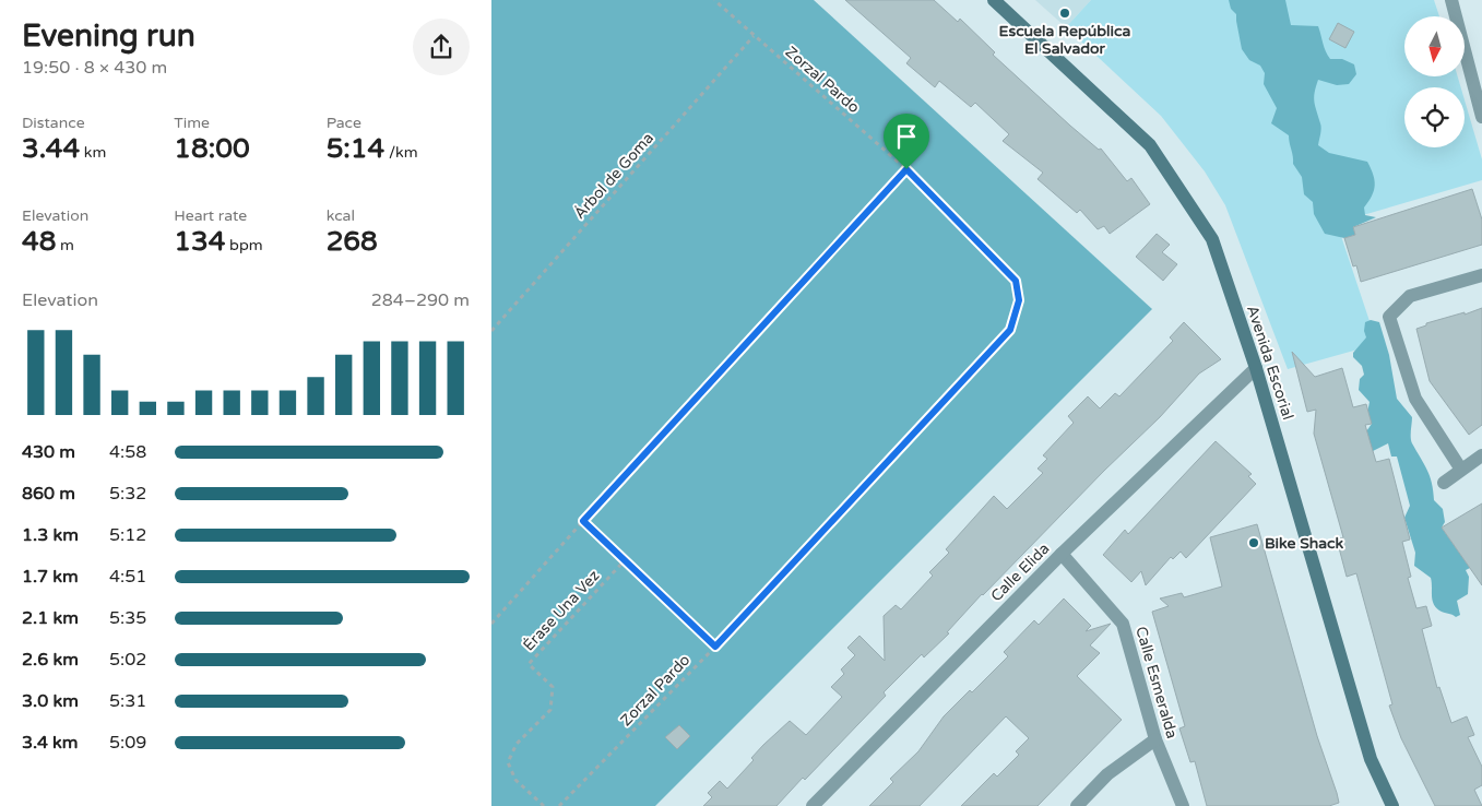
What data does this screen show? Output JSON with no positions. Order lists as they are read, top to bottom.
{
  "streets": {
    "street": ["Avenida Escorial", "Calle Elida", "Calle Esmeralda"],
    "path": ["Zorzal Pardo", "Árbol de Goma", "Érase Una Vez"]
  },
  "crossings": [
    ["Zorzal Pardo", "Árbol de Goma"],
    ["Avenida Escorial", "Calle Elida"],
    ["Calle Elida", "Calle Esmeralda"]
  ],
  "places": ["Escuela República El Salvador", "Bike Shack"],
  "north": "bottom",
  "page": {
    "heading": ["Evening run", "19:50 · 8 × 430 m"],
    "stats": [
      ["Distance", "3.44 km"],
      ["Time", "18:00"],
      ["Pace", "5:14 /km"],
      ["Elevation", "48 m"],
      ["Heart rate", "134 bpm"],
      ["kcal", "268"]
    ],
    "chart": ["Elevation", "284–290 m"],
    "list": [
      {
        "name": "430 m",
        "note": "4:58"
      },
      {
        "name": "860 m",
        "note": "5:32"
      },
      {
        "name": "1.3 km",
        "note": "5:12"
      },
      {
        "name": "1.7 km",
        "note": "4:51"
      },
      {
        "name": "2.1 km",
        "note": "5:35"
      },
      {
        "name": "2.6 km",
        "note": "5:02"
      },
      {
        "name": "3.0 km",
        "note": "5:31"
      },
      {
        "name": "3.4 km",
        "note": "5:09"
      }
    ]
  }
}
